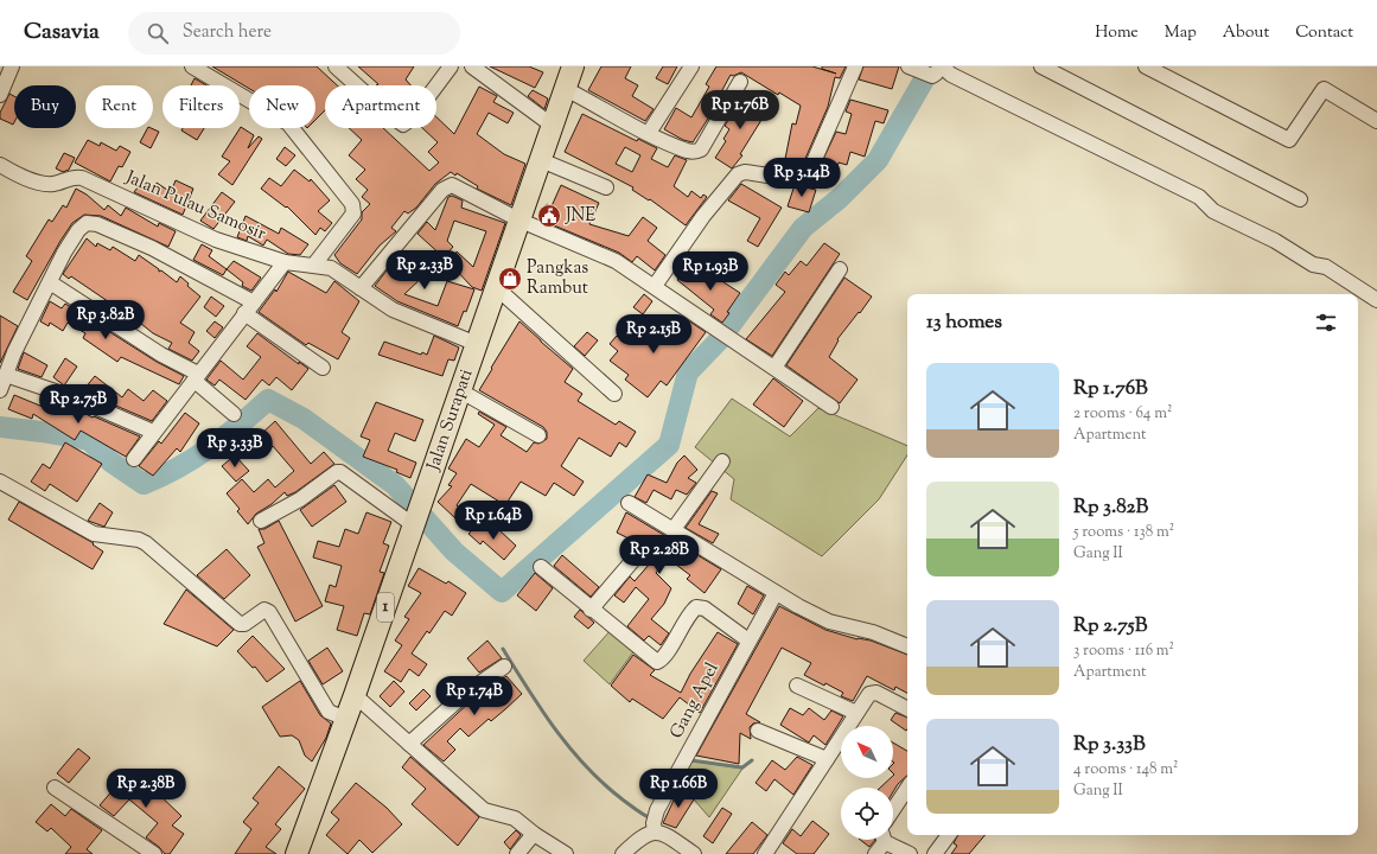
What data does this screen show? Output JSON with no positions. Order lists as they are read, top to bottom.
{
  "streets": {
    "highway": ["Jalan Surapati", "1"],
    "street": ["Jalan Pulau Samosir", "Gang Apel"]
  },
  "crossings": [
    ["Jalan Pulau Samosir", "Jalan Surapati"]
  ],
  "places": {
    "public building": ["JNE"],
    "shop": ["Pangkas Rambut"]
  },
  "north": "top left",
  "page": {
    "header": "Casavia",
    "search": "Search here",
    "nav": [
      "Home",
      "Map",
      "About",
      "Contact"
    ],
    "chip": [
      "Buy",
      "Rent",
      "Filters",
      "New",
      "Apartment"
    ],
    "price": [
      "Rp 1.76B",
      "Rp 3.14B",
      "Rp 2.33B",
      "Rp 1.93B",
      "Rp 3.82B",
      "Rp 2.15B",
      "Rp 2.75B",
      "Rp 3.33B",
      "Rp 1.64B",
      "Rp 2.28B",
      "Rp 1.74B",
      "Rp 2.38B",
      "Rp 1.66B"
    ],
    "heading": "13 homes",
    "list": [
      {
        "name": "Rp 1.76B",
        "note": "2 rooms · 64 m² · Apartment"
      },
      {
        "name": "Rp 3.82B",
        "note": "5 rooms · 138 m² · Gang II"
      },
      {
        "name": "Rp 2.75B",
        "note": "3 rooms · 116 m² · Apartment"
      },
      {
        "name": "Rp 3.33B",
        "note": "4 rooms · 148 m² · Gang II"
      }
    ]
  }
}
